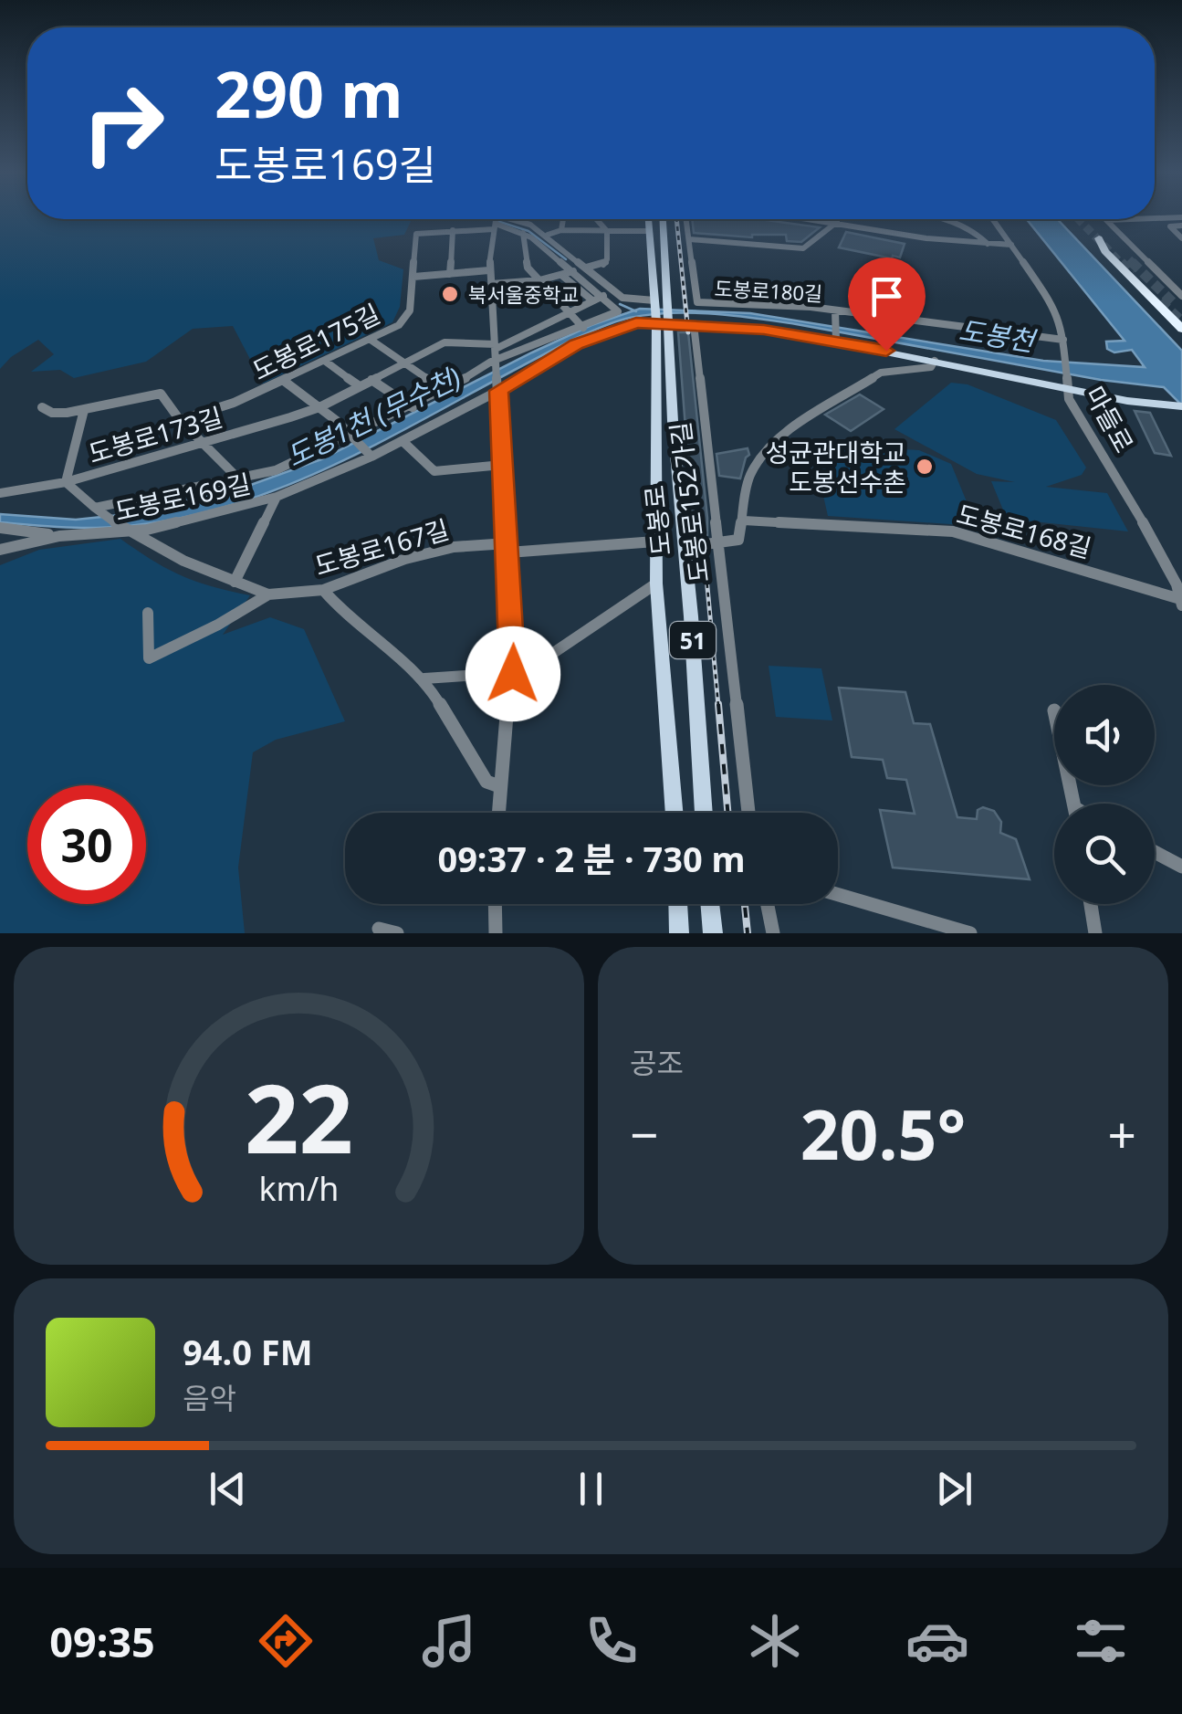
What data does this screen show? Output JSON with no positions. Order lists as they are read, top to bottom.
{
  "streets": {
    "main road": ["도봉로", "51"],
    "street": [
      "도봉로180길",
      "도봉로175길",
      "마들로",
      "도봉로173길",
      "도봉로169길",
      "도봉로152가길",
      "도봉로168길",
      "도봉로167길"
    ]
  },
  "crossings": [
    ["도봉로180길", "마들로"],
    ["마들로", "도봉로168길"],
    ["도봉로173길", "도봉로167길"],
    ["도봉로169길", "도봉로"],
    ["도봉로169길", "도봉로167길"],
    ["도봉로", "도봉로167길"]
  ],
  "water": ["도봉천", "도봉1천 (무수천)"],
  "places": ["북서울중학교", "성균관대학교 도봉선수촌"],
  "page": {
    "turn": ["290 m", "도봉로169길"],
    "limit": "30",
    "trip": "09:37 · 2 분 · 730 m",
    "tile": "공조",
    "heat": ["−", "20.5°", "+"],
    "song": ["94.0 FM", "음악"],
    "tabs": "09:35",
    "gauge": ["22", "km/h"]
  }
}
